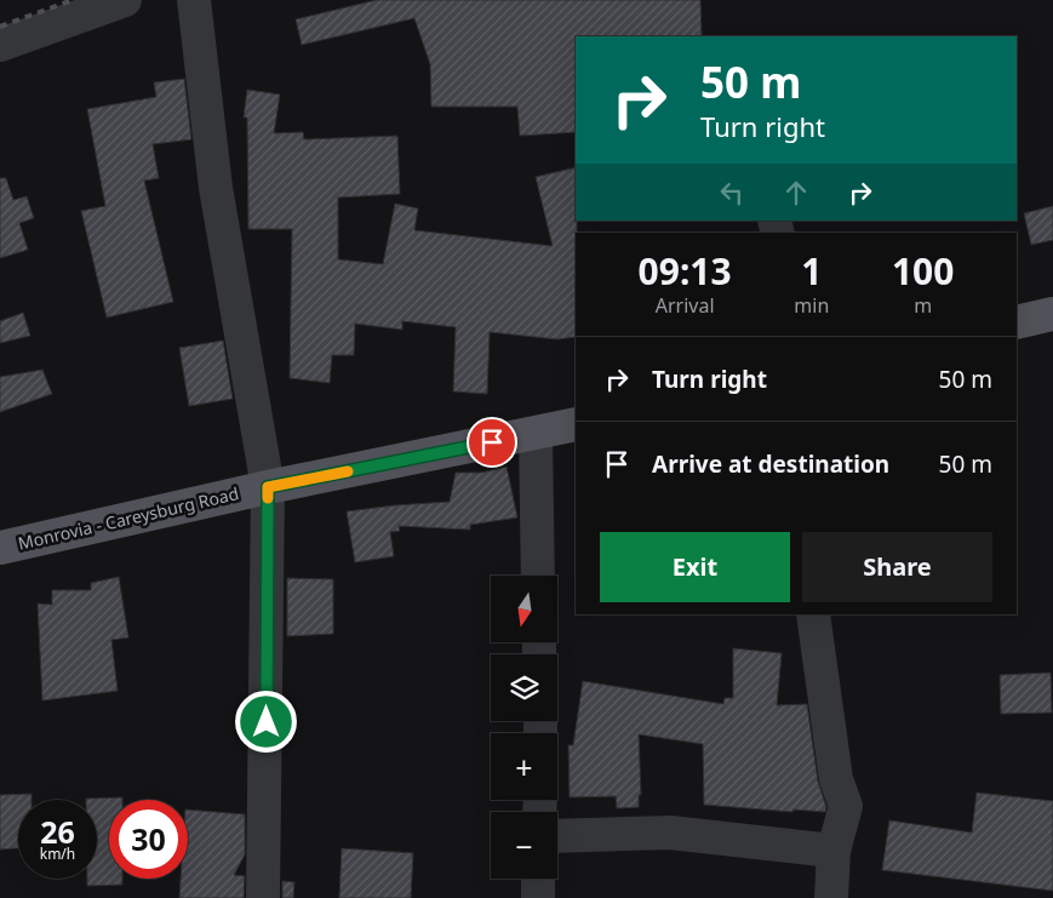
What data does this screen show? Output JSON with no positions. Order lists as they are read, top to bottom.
{
  "streets": {
    "main road": ["Monrovia - Careysburg Road"]
  },
  "north": "bottom",
  "page": {
    "turn": ["50 m", "Turn right"],
    "eta": [
      "09:13",
      "Arrival",
      "1",
      "min",
      "100",
      "m"
    ],
    "list": [
      {
        "name": "Turn right",
        "value": "50 m"
      },
      {
        "name": "Arrive at destination",
        "value": "50 m"
      }
    ],
    "buttons": ["Exit", "Share"],
    "map_buttons": ["+", "−"],
    "speed": "26 km/h",
    "limit": "30"
  }
}
